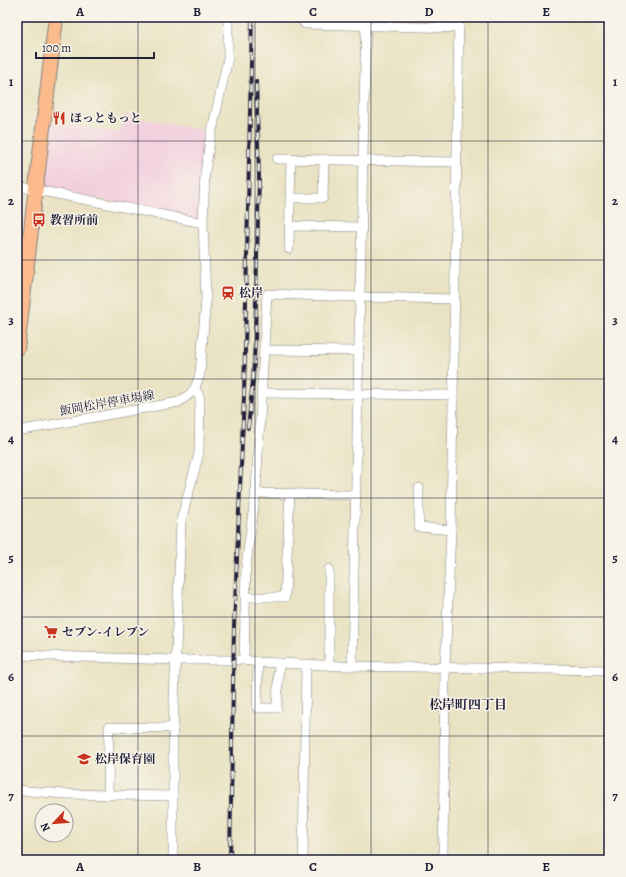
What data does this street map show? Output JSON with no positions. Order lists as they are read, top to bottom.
{
  "streets": {
    "street": ["飯岡松岸停車場線"]
  },
  "districts": ["松岸町四丁目"],
  "places": {
    "restaurant": ["ほっともっと"],
    "bus stop": ["教習所前"],
    "station": ["松岸"],
    "supermarket": ["セブン-イレブン"],
    "school or university": ["松岸保育園"]
  },
  "scale_bar": "100 m",
  "north": "bottom left",
  "grid": {
    "columns": [
      "A",
      "B",
      "C",
      "D",
      "E"
    ],
    "rows": [
      "1",
      "2",
      "3",
      "4",
      "5",
      "6",
      "7"
    ]
  }
}
